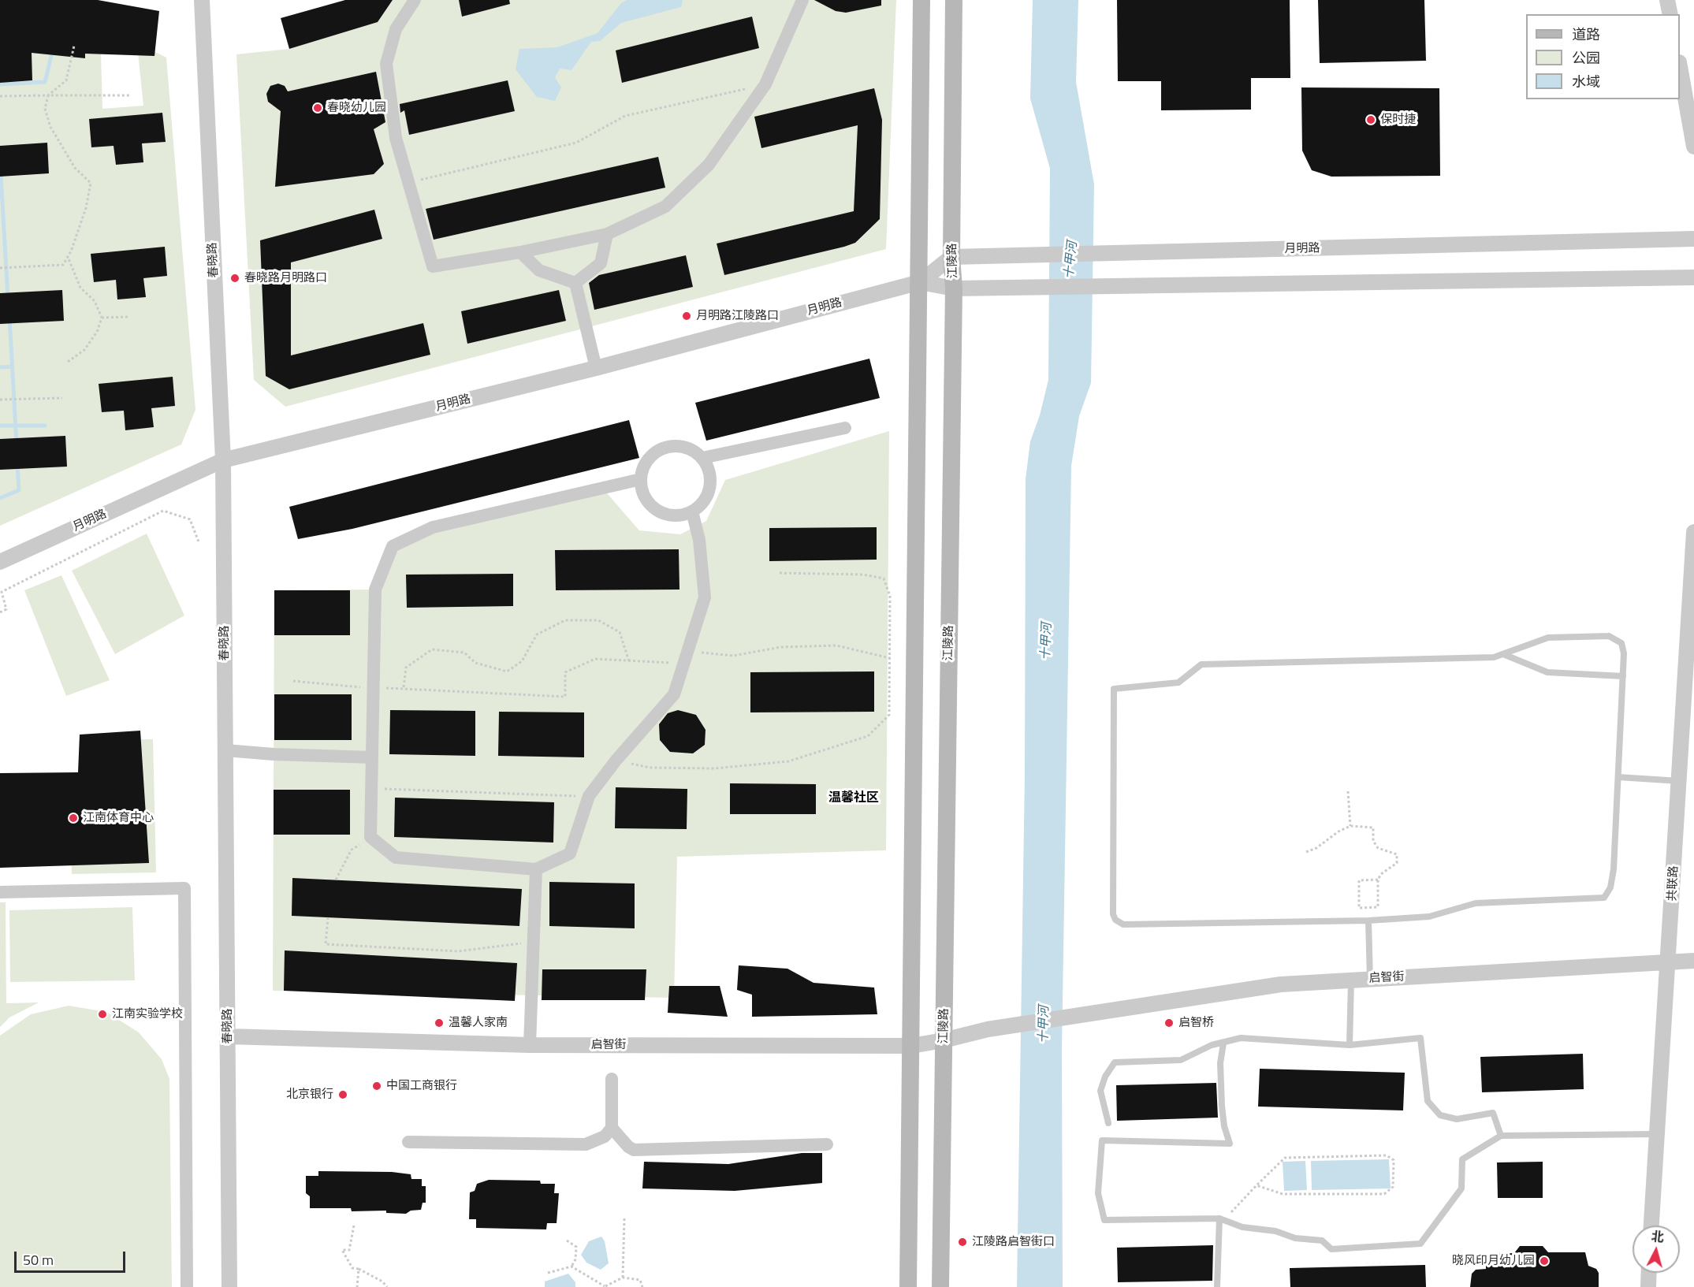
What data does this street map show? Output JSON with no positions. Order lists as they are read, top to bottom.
{
  "streets": {
    "main road": ["江陵路"],
    "street": [
      "月明路",
      "春晓路",
      "共联路",
      "启智街"
    ]
  },
  "crossings": [
    ["月明路", "春晓路"],
    ["月明路", "江陵路"],
    ["春晓路", "启智街"],
    ["江陵路", "启智街"],
    ["共联路", "启智街"]
  ],
  "districts": ["温馨社区"],
  "water": ["十甲河"],
  "places": [
    "春晓幼儿园",
    "保时捷",
    "春晓路月明路口",
    "月明路江陵路口",
    "江南体育中心",
    "江南实验学校",
    "温馨人家南",
    "启智桥",
    "中国工商银行",
    "北京银行",
    "江陵路启智街口",
    "晓风印月幼儿园"
  ],
  "legend": ["道路", "公园", "水域"],
  "scale_bar": "50 m",
  "north": "top"
}
